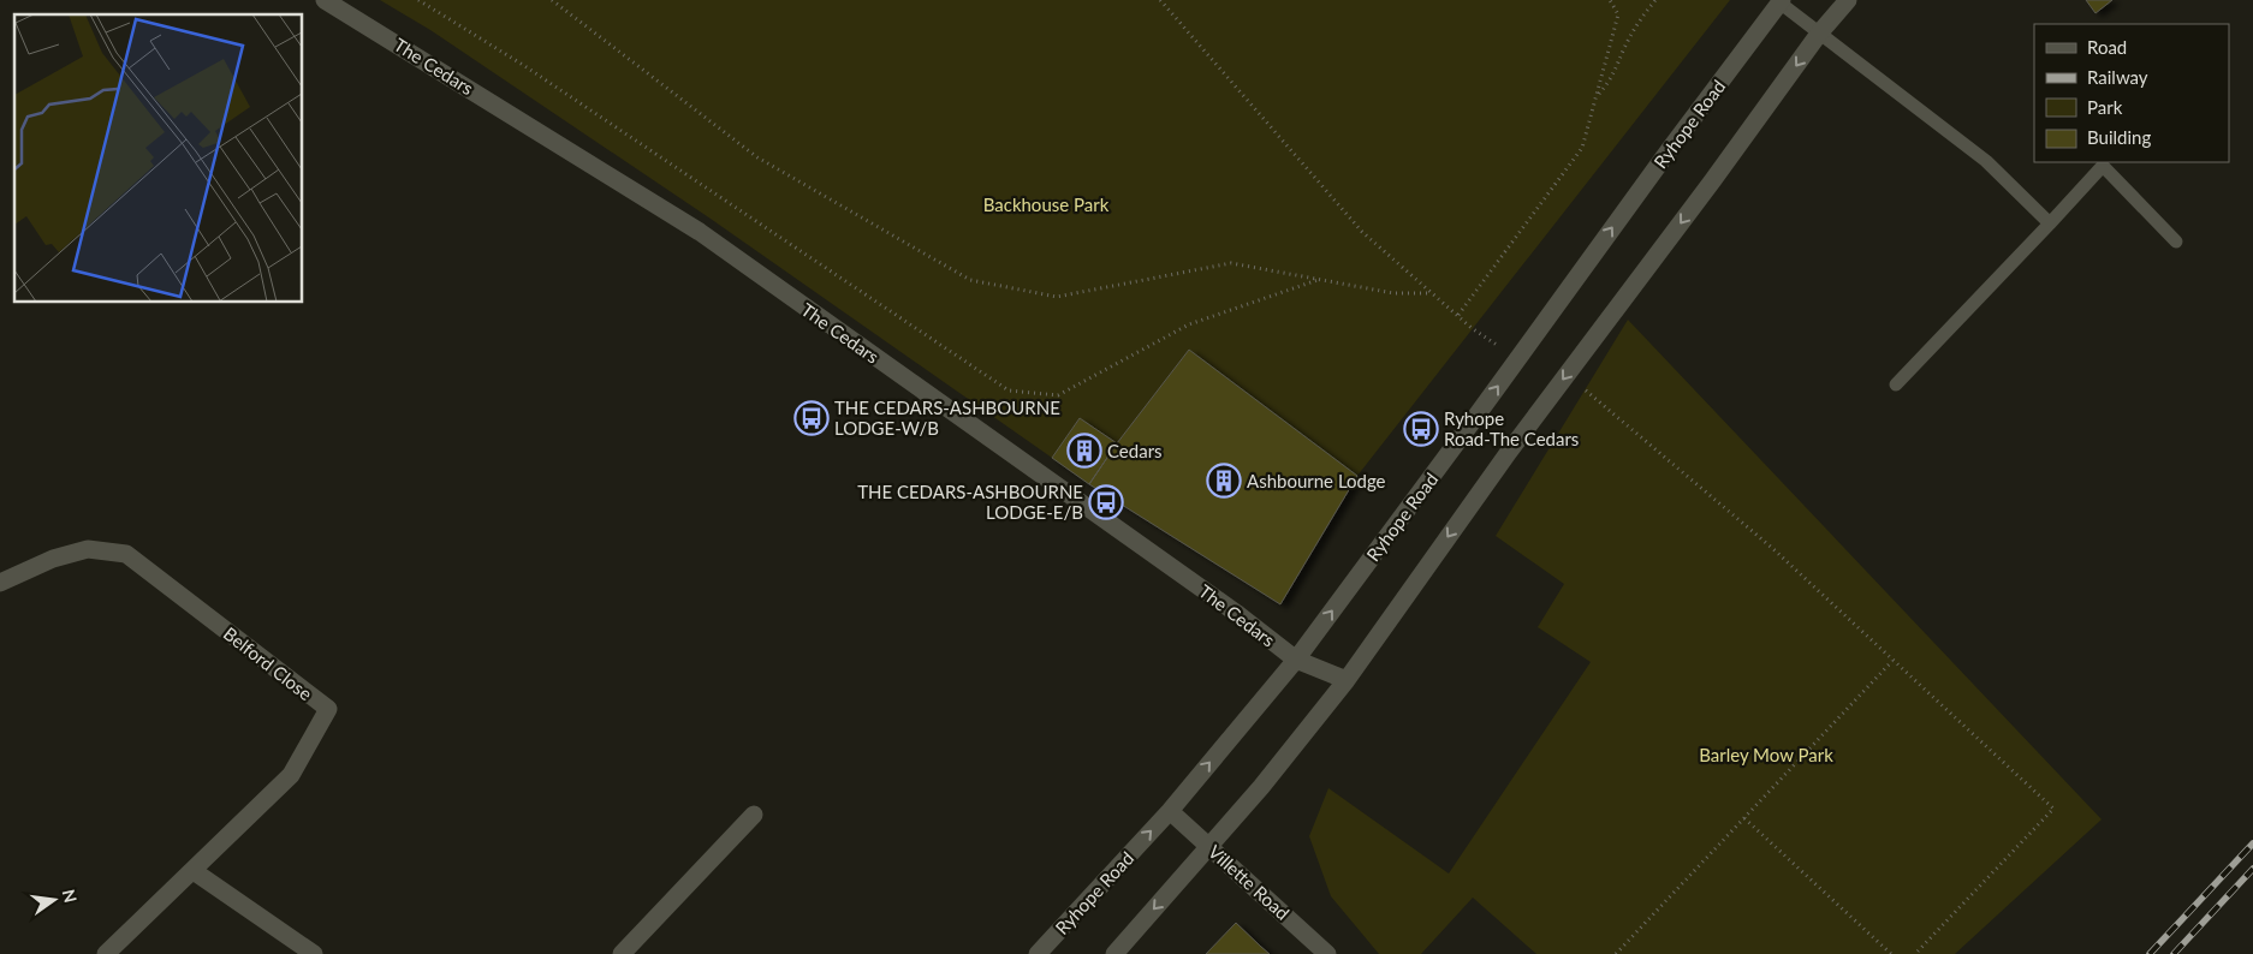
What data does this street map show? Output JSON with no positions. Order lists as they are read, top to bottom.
{
  "streets": {
    "street": [
      "The Cedars",
      "Ryhope Road",
      "Belford Close",
      "Villette Road"
    ]
  },
  "crossings": [
    ["The Cedars", "Ryhope Road"],
    ["Ryhope Road", "Villette Road"]
  ],
  "parks": ["Backhouse Park", "Barley Mow Park"],
  "places": {
    "bus stop": ["THE CEDARS-ASHBOURNE LODGE-W/B", "Ryhope Road-The Cedars", "THE CEDARS-ASHBOURNE LODGE-E/B"],
    "building": ["Cedars", "Ashbourne Lodge"]
  },
  "legend": [
    "Road",
    "Railway",
    "Park",
    "Building"
  ],
  "north": "right"
}
